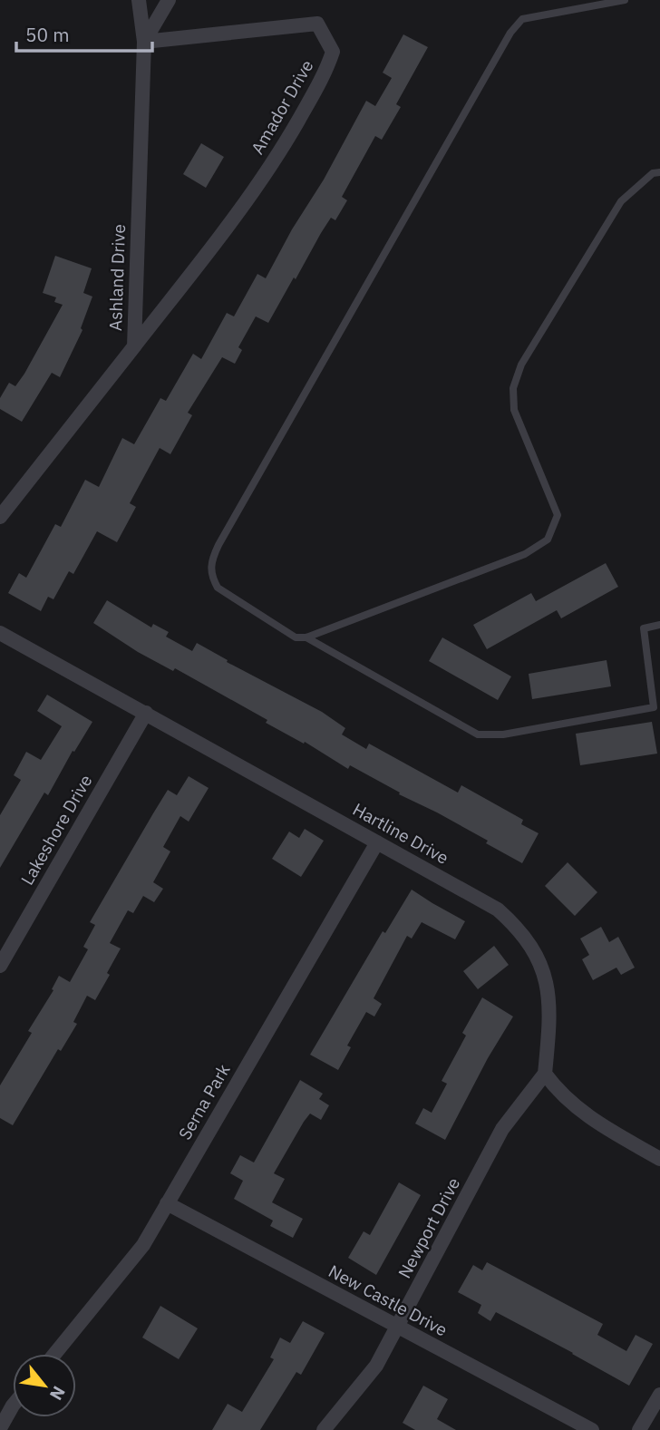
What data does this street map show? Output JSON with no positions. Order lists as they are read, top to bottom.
{
  "streets": {
    "street": [
      "Amador Drive",
      "Ashland Drive",
      "Lakeshore Drive",
      "Hartline Drive",
      "Serna Park",
      "Newport Drive",
      "New Castle Drive"
    ]
  },
  "crossings": [
    ["Amador Drive", "Ashland Drive"],
    ["Lakeshore Drive", "Hartline Drive"],
    ["Hartline Drive", "Serna Park"],
    ["Hartline Drive", "Newport Drive"],
    ["Serna Park", "New Castle Drive"],
    ["Newport Drive", "New Castle Drive"]
  ],
  "scale_bar": "50 m",
  "north": "bottom right"
}
